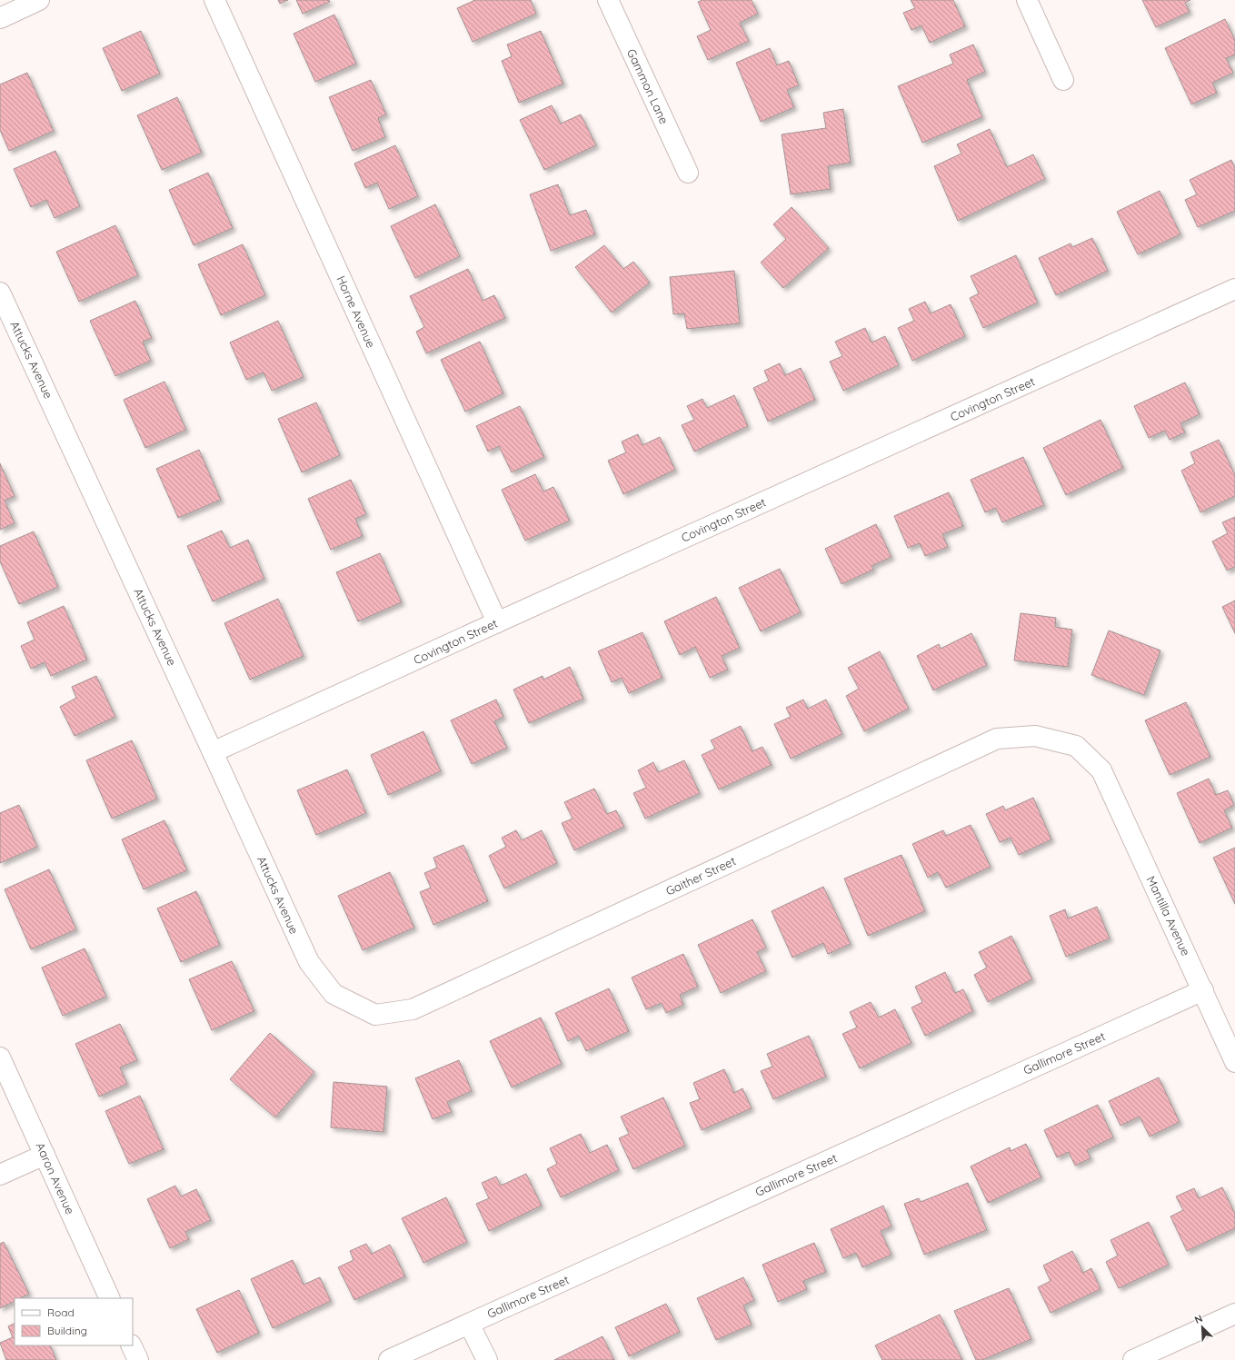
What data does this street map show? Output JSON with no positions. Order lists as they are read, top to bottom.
{
  "streets": {
    "street": [
      "Gammon Lane",
      "Horne Avenue",
      "Attucks Avenue",
      "Covington Street",
      "Gaither Street",
      "Mantilla Avenue",
      "Gallimore Street",
      "Aaron Avenue"
    ]
  },
  "crossings": [
    ["Horne Avenue", "Covington Street"],
    ["Attucks Avenue", "Covington Street"],
    ["Attucks Avenue", "Gaither Street"],
    ["Gaither Street", "Mantilla Avenue"],
    ["Mantilla Avenue", "Gallimore Street"]
  ],
  "legend": ["Road", "Building"],
  "north": "top left"
}
